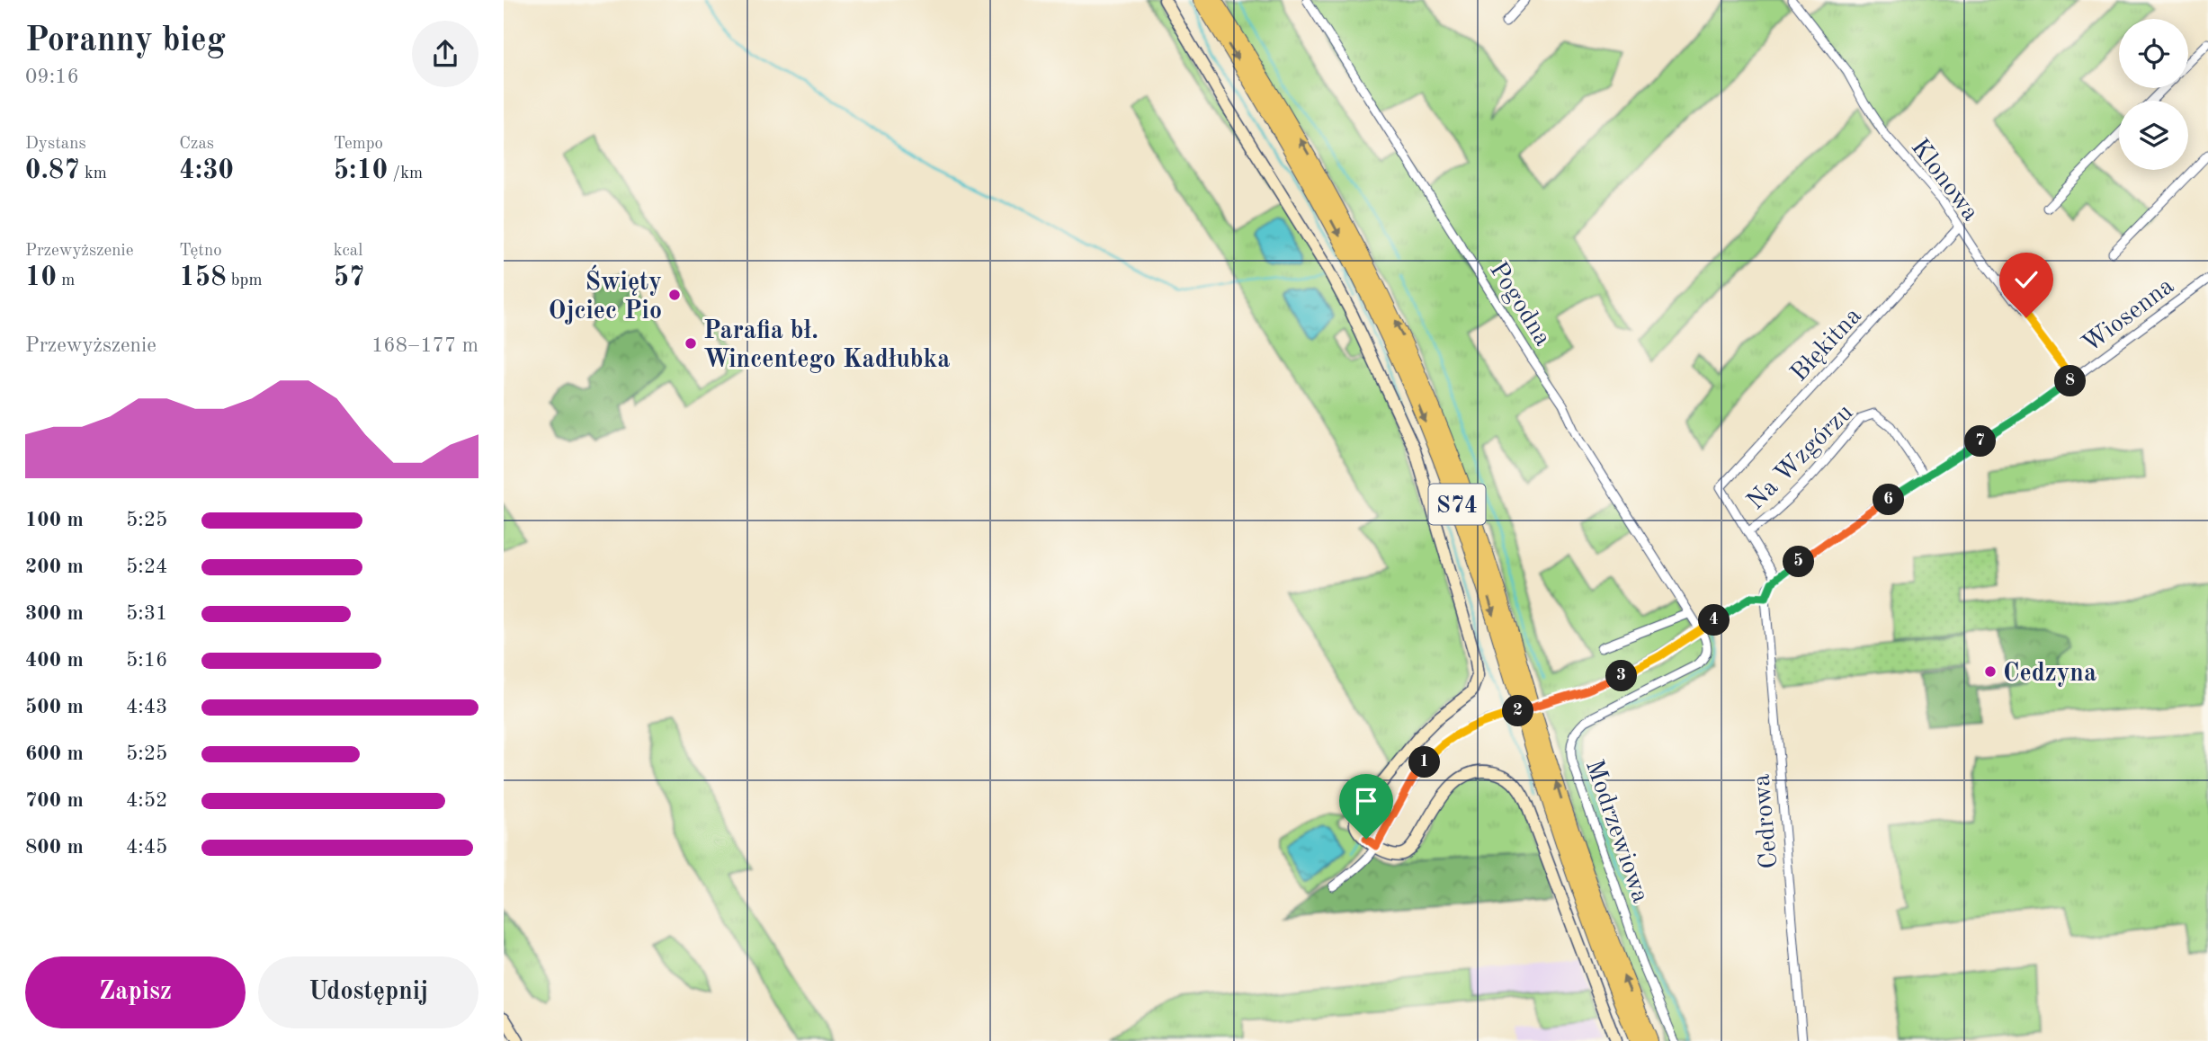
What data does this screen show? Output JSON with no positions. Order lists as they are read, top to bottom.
{
  "streets": {
    "highway": ["S74"],
    "street": [
      "Klonowa",
      "Pogodna",
      "Wiosenna",
      "Błękitna",
      "Na Wzgórzu",
      "Cedrowa",
      "Modrzewiowa"
    ]
  },
  "crossings": [
    ["Klonowa", "Wiosenna"],
    ["Klonowa", "Błękitna"],
    ["Pogodna", "Modrzewiowa"],
    ["Wiosenna", "Na Wzgórzu"],
    ["Wiosenna", "Cedrowa"],
    ["Błękitna", "Na Wzgórzu"]
  ],
  "places": ["Święty Ojciec Pio", "Parafia bł. Wincentego Kadłubka", "Cedzyna"],
  "page": {
    "heading": ["Poranny bieg", "09:16"],
    "stats": [
      ["Dystans", "0.87 km"],
      ["Czas", "4:30"],
      ["Tempo", "5:10 /km"],
      ["Przewyższenie", "10 m"],
      ["Tętno", "158 bpm"],
      ["kcal", "57"]
    ],
    "chart": ["Przewyższenie", "168–177 m"],
    "pins": [
      "8",
      "7",
      "6",
      "5",
      "4",
      "3",
      "2",
      "1"
    ],
    "list": [
      {
        "name": "100 m",
        "note": "5:25"
      },
      {
        "name": "200 m",
        "note": "5:24"
      },
      {
        "name": "300 m",
        "note": "5:31"
      },
      {
        "name": "400 m",
        "note": "5:16"
      },
      {
        "name": "500 m",
        "note": "4:43"
      },
      {
        "name": "600 m",
        "note": "5:25"
      },
      {
        "name": "700 m",
        "note": "4:52"
      },
      {
        "name": "800 m",
        "note": "4:45"
      }
    ],
    "buttons": ["Zapisz", "Udostępnij"]
  }
}
